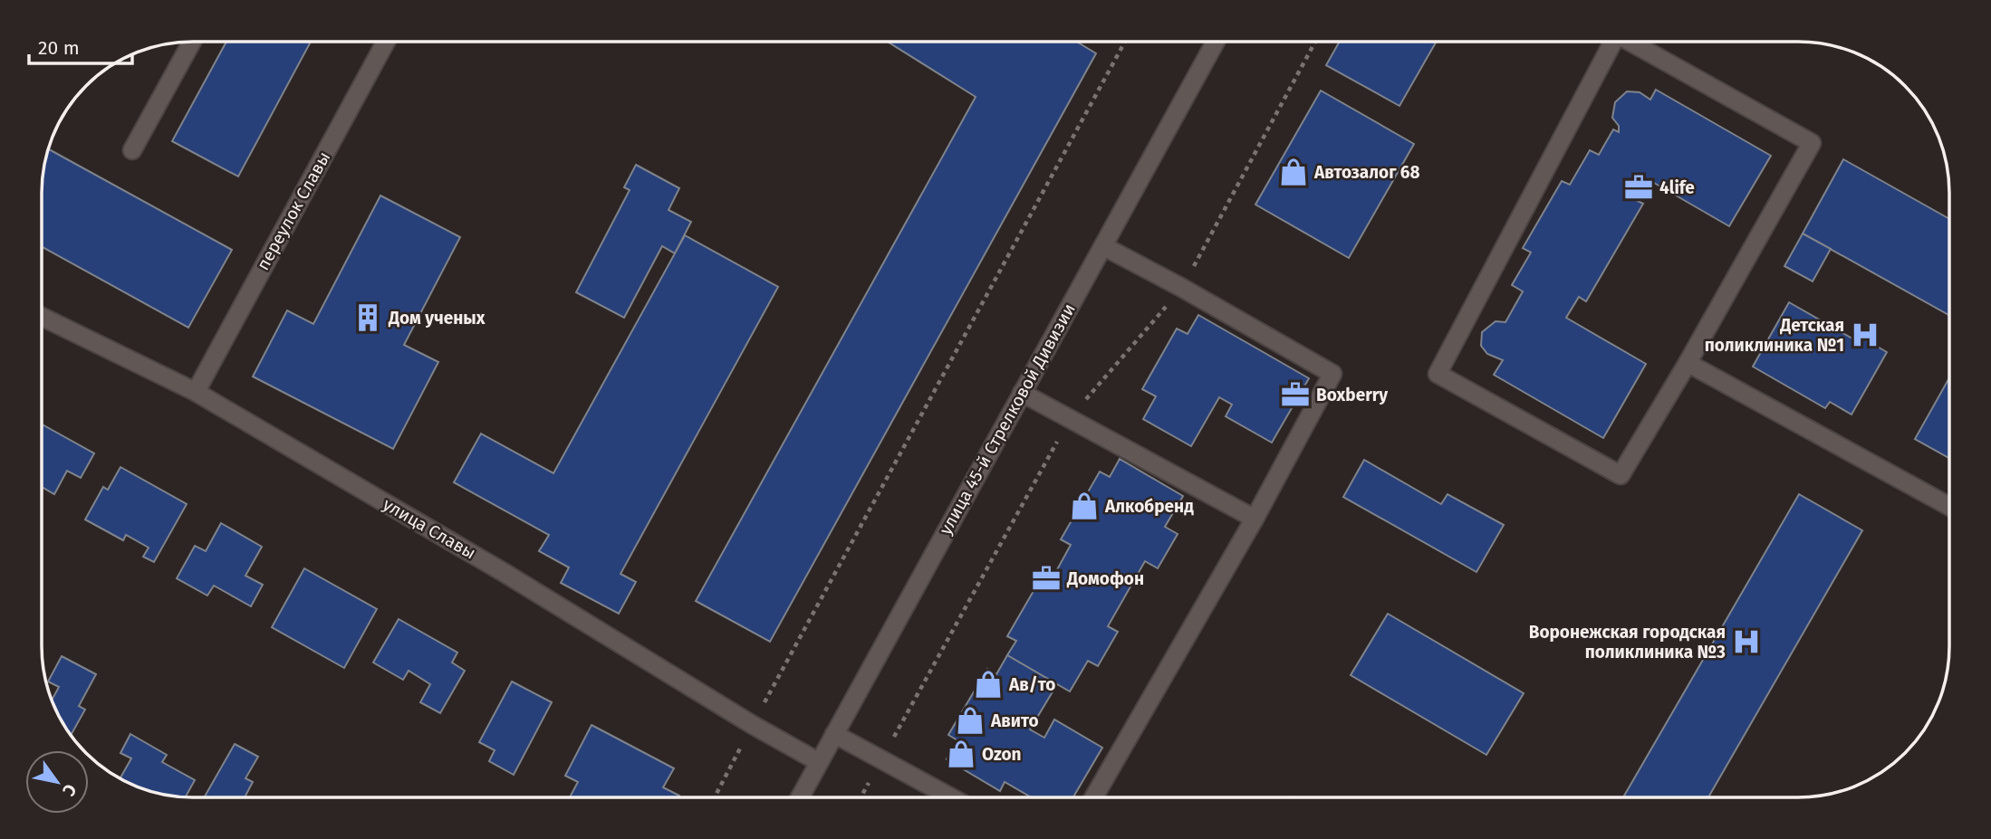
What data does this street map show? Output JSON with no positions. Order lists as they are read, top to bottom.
{
  "streets": {
    "street": ["переулок Славы", "улица 45-й Стрелковой Дивизии", "улица Славы"]
  },
  "crossings": [
    ["переулок Славы", "улица Славы"],
    ["улица 45-й Стрелковой Дивизии", "улица Славы"]
  ],
  "places": {
    "shop": [
      "Автозалог 68",
      "Алкобренд",
      "Ав/то",
      "Авито",
      "Ozon"
    ],
    "office": ["4life", "Boxberry", "Домофон"],
    "building": ["Дом ученых"],
    "hospital": ["Детская поликлиника №1", "Воронежская городская поликлиника №3"]
  },
  "scale_bar": "20 m",
  "north": "bottom right"
}
